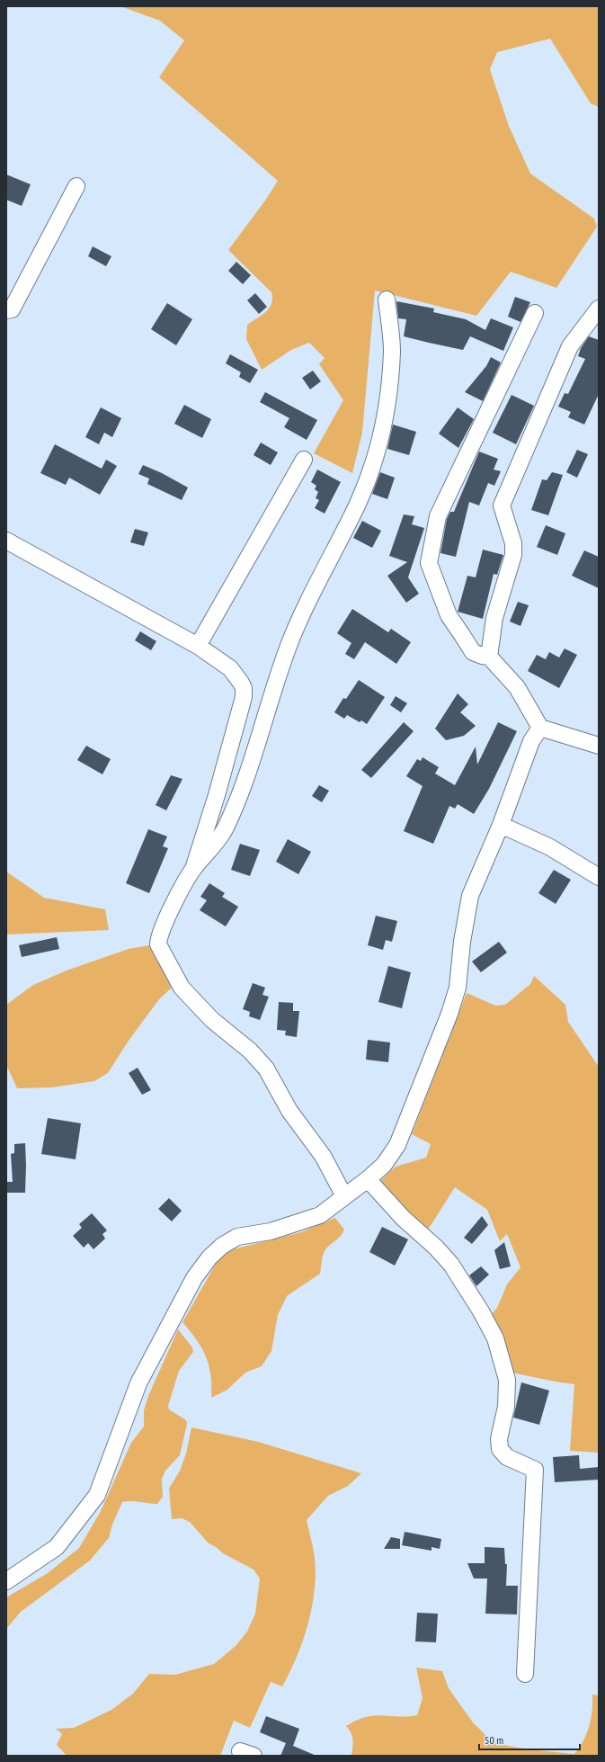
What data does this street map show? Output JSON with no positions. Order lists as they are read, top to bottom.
{
  "scale_bar": "50 m"
}
